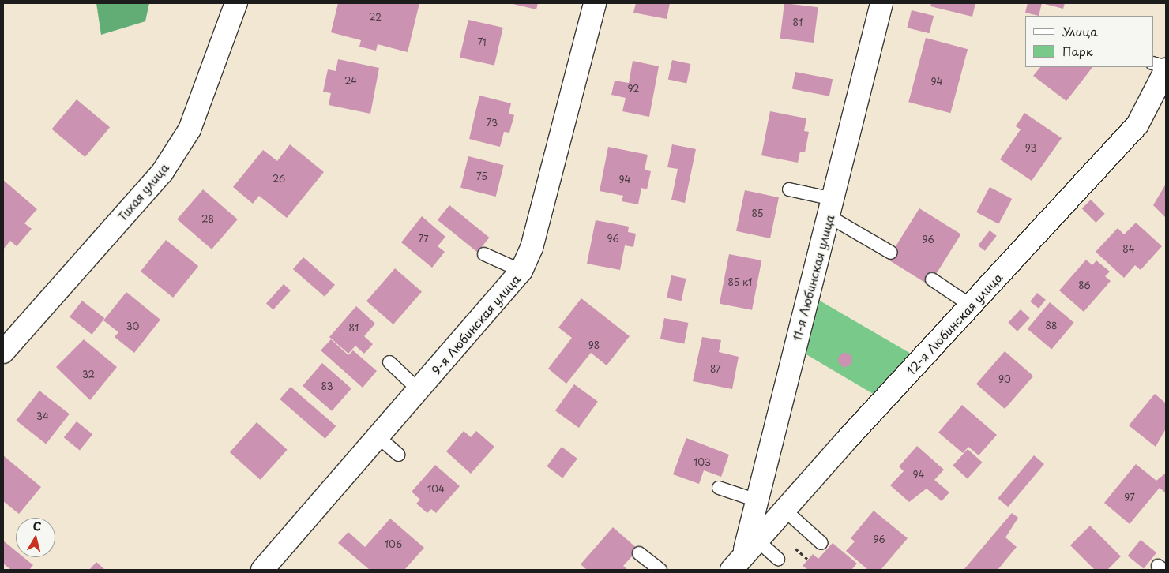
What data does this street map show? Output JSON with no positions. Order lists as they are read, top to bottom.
{
  "streets": {
    "street": [
      "Тихая улица",
      "11-я Любинская улица",
      "12-я Любинская улица",
      "9-я Любинская улица"
    ]
  },
  "crossings": [
    ["11-я Любинская улица", "12-я Любинская улица"]
  ],
  "house_numbers": [
    "22",
    "81",
    "71",
    "24",
    "94",
    "92",
    "73",
    "93",
    "75",
    "26",
    "94",
    "85",
    "28",
    "77",
    "96",
    "96",
    "84",
    "85 к1",
    "86",
    "88",
    "30",
    "81",
    "98",
    "87",
    "32",
    "90",
    "83",
    "34",
    "103",
    "94",
    "104",
    "97",
    "96",
    "106"
  ],
  "legend": ["Улица", "Парк"],
  "north": "top"
}
